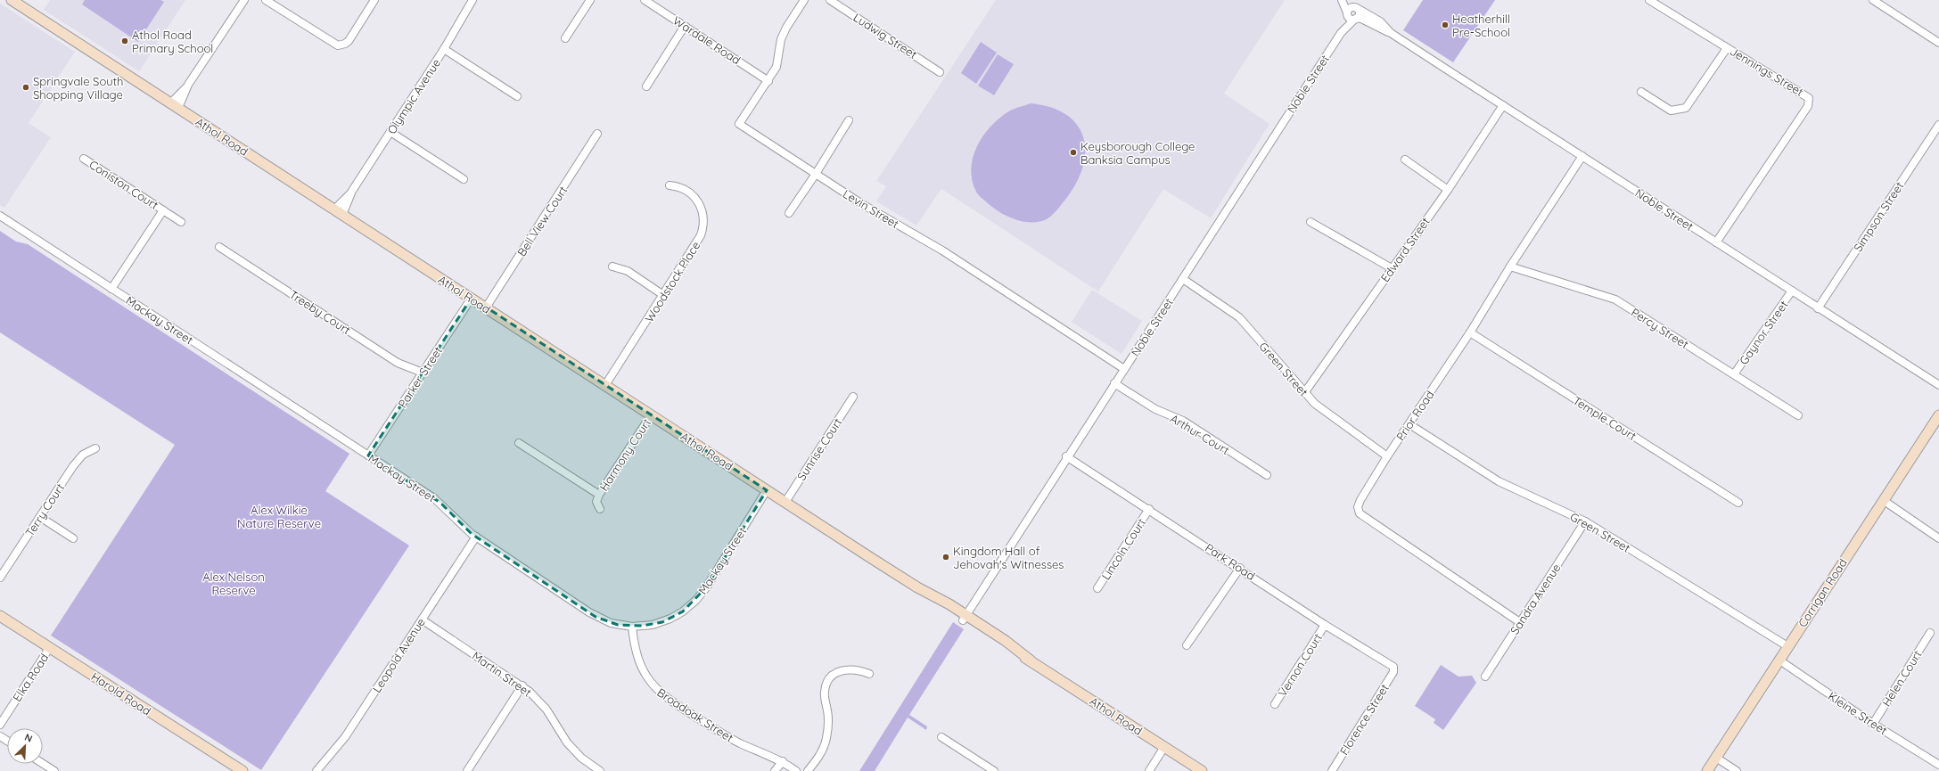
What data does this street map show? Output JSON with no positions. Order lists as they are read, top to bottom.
{
  "streets": {
    "main road": ["Athol Road", "Corrigan Road", "Harold Road"],
    "street": [
      "Ludwig Street",
      "Wardale Road",
      "Jennings Street",
      "Noble Street",
      "Olympic Avenue",
      "Coniston Court",
      "Levin Street",
      "Simpson Street",
      "Bell View Court",
      "Edward Street",
      "Woodstock Place",
      "Treeby Court",
      "Mackay Street",
      "Percy Street",
      "Gaynor Street",
      "Green Street",
      "Parker Street",
      "Prior Road",
      "Temple Court",
      "Arthur Court",
      "Sunrise Court",
      "Harmony Court",
      "Terry Court",
      "Lincoln Court",
      "Park Road",
      "Sandra Avenue",
      "Leopold Avenue",
      "Vernon Court",
      "Martin Street",
      "Elka Road",
      "Helen Court",
      "Kleine Street",
      "Broadoak Street",
      "Florence Street"
    ]
  },
  "crossings": [
    ["Wardale Road", "Levin Street"],
    ["Jennings Street", "Noble Street"],
    ["Noble Street", "Athol Road"],
    ["Noble Street", "Levin Street"],
    ["Noble Street", "Simpson Street"],
    ["Noble Street", "Edward Street"],
    ["Noble Street", "Gaynor Street"],
    ["Noble Street", "Green Street"],
    ["Noble Street", "Prior Road"],
    ["Noble Street", "Arthur Court"],
    ["Noble Street", "Park Road"],
    ["Olympic Avenue", "Athol Road"],
    ["Athol Road", "Bell View Court"],
    ["Athol Road", "Woodstock Place"],
    ["Athol Road", "Mackay Street"],
    ["Athol Road", "Parker Street"],
    ["Athol Road", "Sunrise Court"],
    ["Athol Road", "Harmony Court"],
    ["Coniston Court", "Mackay Street"],
    ["Edward Street", "Green Street"],
    ["Treeby Court", "Parker Street"],
    ["Mackay Street", "Parker Street"],
    ["Mackay Street", "Leopold Avenue"],
    ["Mackay Street", "Broadoak Street"],
    ["Percy Street", "Gaynor Street"],
    ["Percy Street", "Prior Road"],
    ["Green Street", "Prior Road"],
    ["Green Street", "Corrigan Road"],
    ["Green Street", "Sandra Avenue"],
    ["Prior Road", "Temple Court"],
    ["Prior Road", "Sandra Avenue"],
    ["Lincoln Court", "Park Road"],
    ["Park Road", "Vernon Court"],
    ["Park Road", "Florence Street"],
    ["Corrigan Road", "Kleine Street"],
    ["Leopold Avenue", "Martin Street"],
    ["Elka Road", "Harold Road"],
    ["Helen Court", "Kleine Street"]
  ],
  "parks": ["Alex Wilkie Nature Reserve", "Alex Nelson Reserve"],
  "places": [
    "Heatherhill Pre-School",
    "Athol Road Primary School",
    "Springvale South Shopping Village",
    "Keysborough College Banksia Campus",
    "Kingdom Hall of Jehovah's Witnesses"
  ],
  "north": "top right"
}
